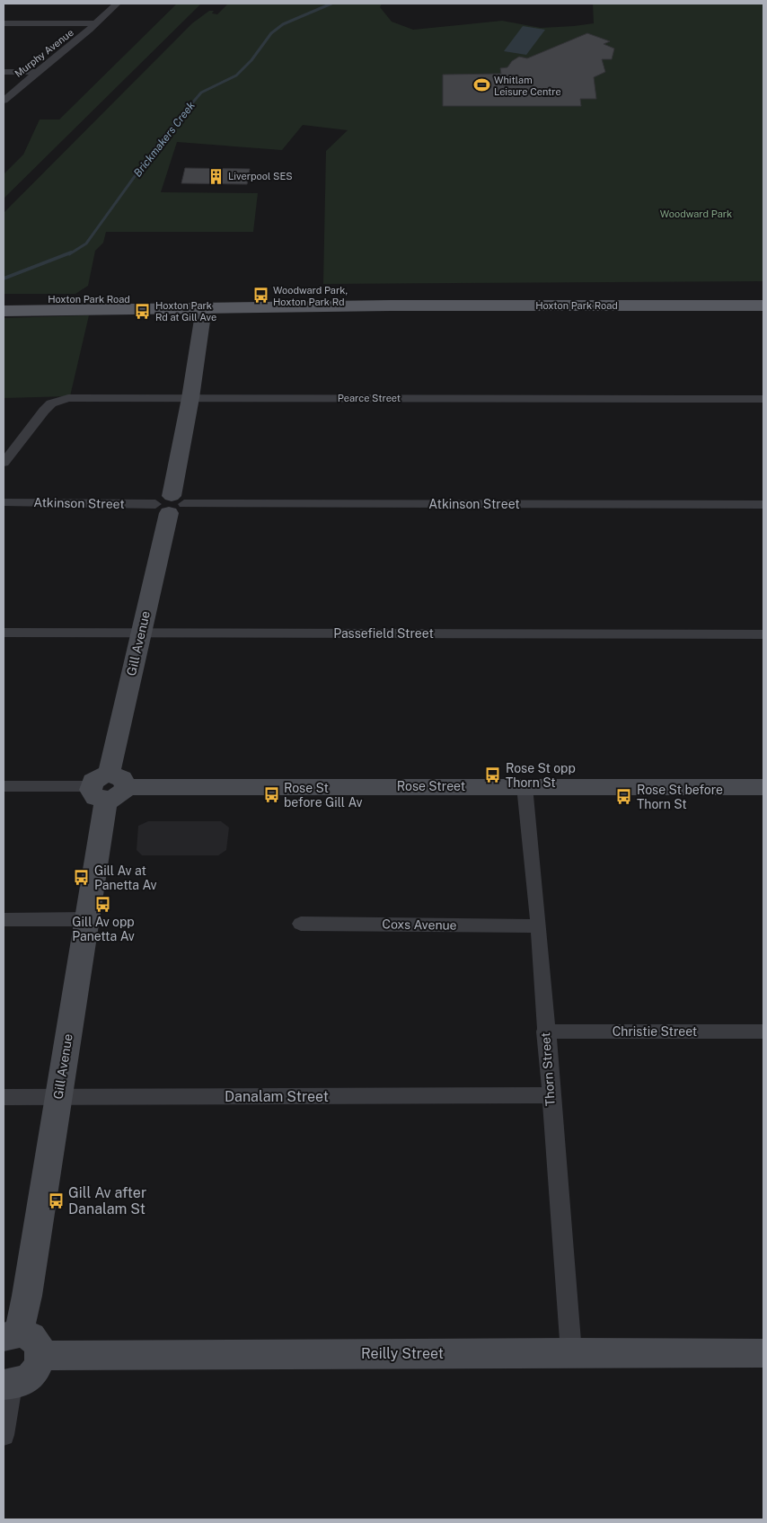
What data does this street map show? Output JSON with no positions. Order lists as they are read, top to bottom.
{
  "streets": {
    "main road": ["Hoxton Park Road"],
    "street": [
      "Murphy Avenue",
      "Pearce Street",
      "Atkinson Street",
      "Passefield Street",
      "Gill Avenue",
      "Rose Street",
      "Coxs Avenue",
      "Christie Street",
      "Thorn Street",
      "Danalam Street",
      "Reilly Street"
    ]
  },
  "crossings": [
    ["Hoxton Park Road", "Gill Avenue"],
    ["Pearce Street", "Gill Avenue"],
    ["Atkinson Street", "Gill Avenue"],
    ["Passefield Street", "Gill Avenue"],
    ["Gill Avenue", "Rose Street"],
    ["Gill Avenue", "Danalam Street"],
    ["Rose Street", "Thorn Street"],
    ["Coxs Avenue", "Thorn Street"],
    ["Christie Street", "Thorn Street"],
    ["Thorn Street", "Danalam Street"],
    ["Thorn Street", "Reilly Street"]
  ],
  "water": ["Brickmakers Creek"],
  "parks": ["Woodward Park"],
  "places": {
    "sports": ["Whitlam Leisure Centre"],
    "building": ["Liverpool SES"],
    "bus stop": [
      "Woodward Park, Hoxton Park Rd",
      "Hoxton Park Rd at Gill Ave",
      "Rose St opp Thorn St",
      "Rose St before Gill Av",
      "Rose St before Thorn St",
      "Gill Av at Panetta Av",
      "Gill Av opp Panetta Av",
      "Gill Av after Danalam St"
    ]
  }
}
